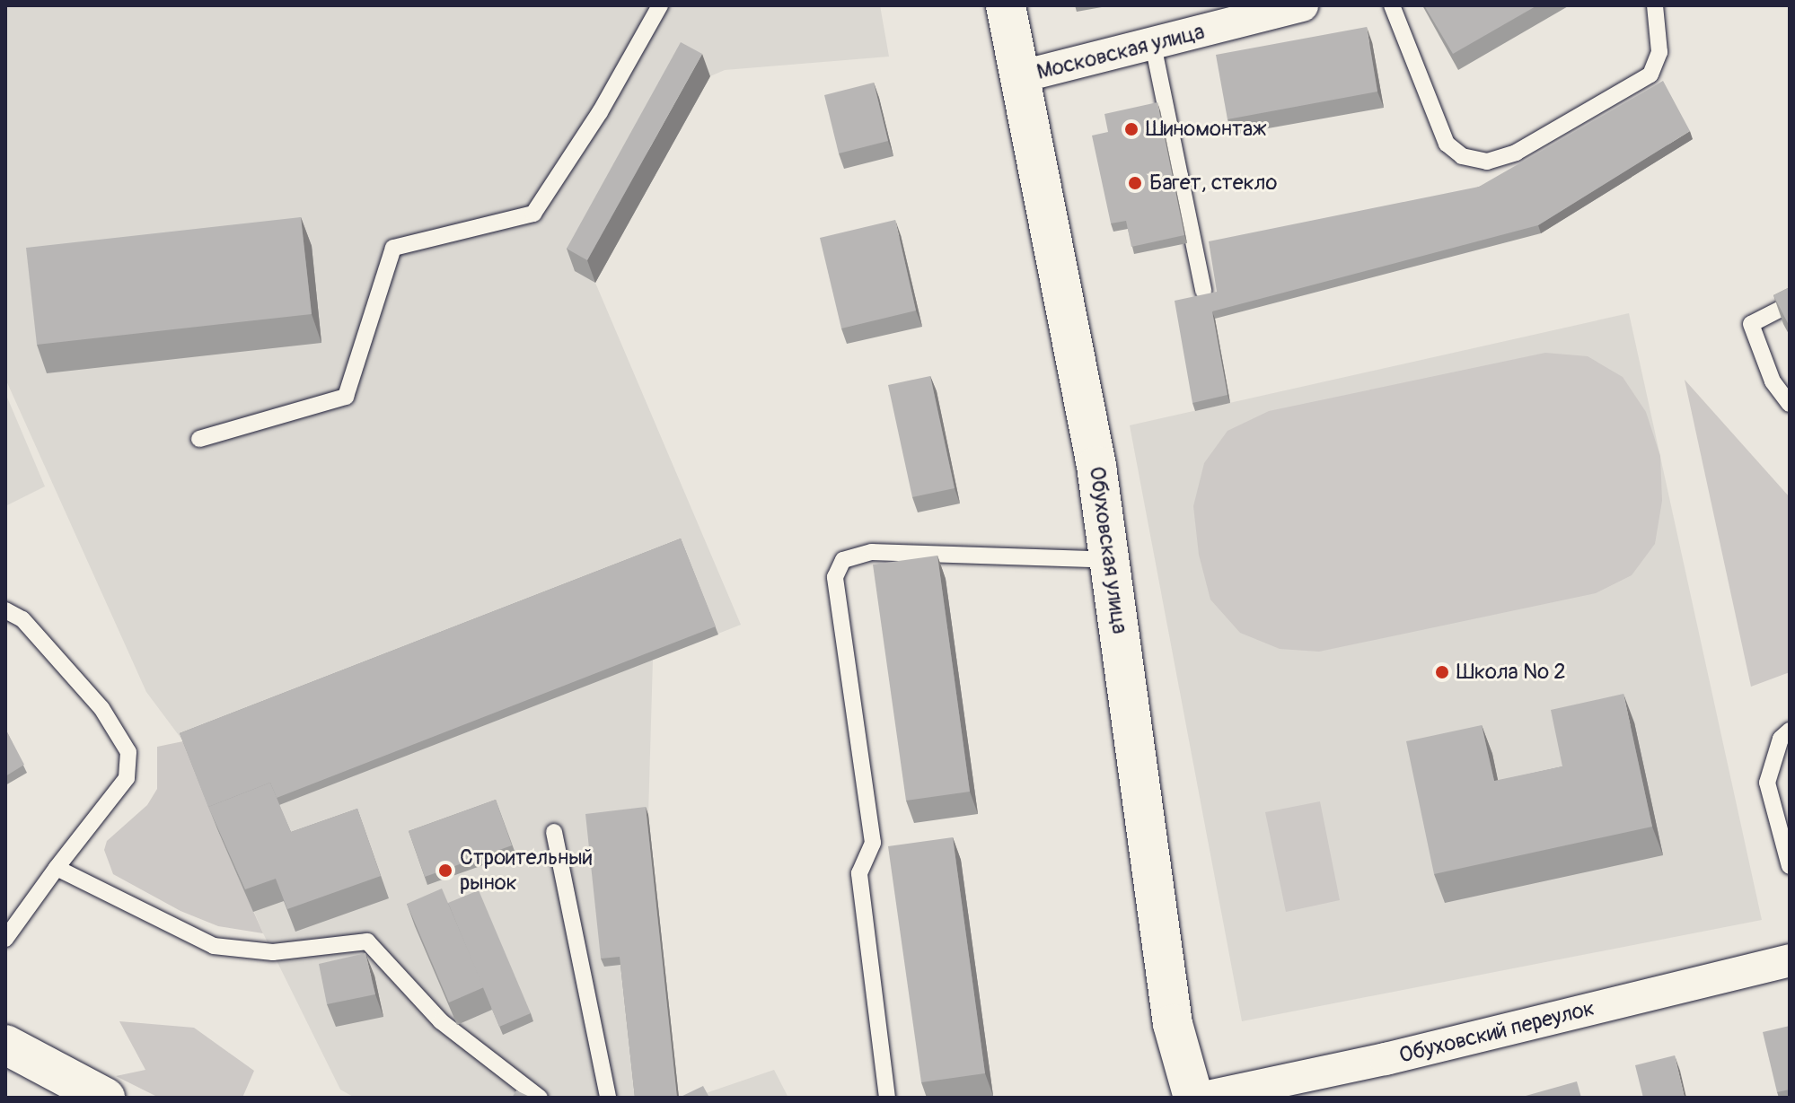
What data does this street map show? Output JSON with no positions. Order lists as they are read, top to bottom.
{
  "streets": {
    "street": ["Московская улица", "Обуховская улица", "Обуховский переулок"]
  },
  "crossings": [
    ["Московская улица", "Обуховская улица"]
  ],
  "places": [
    "Шиномонтаж",
    "Багет, стекло",
    "Школа № 2",
    "Строительный рынок"
  ]
}
